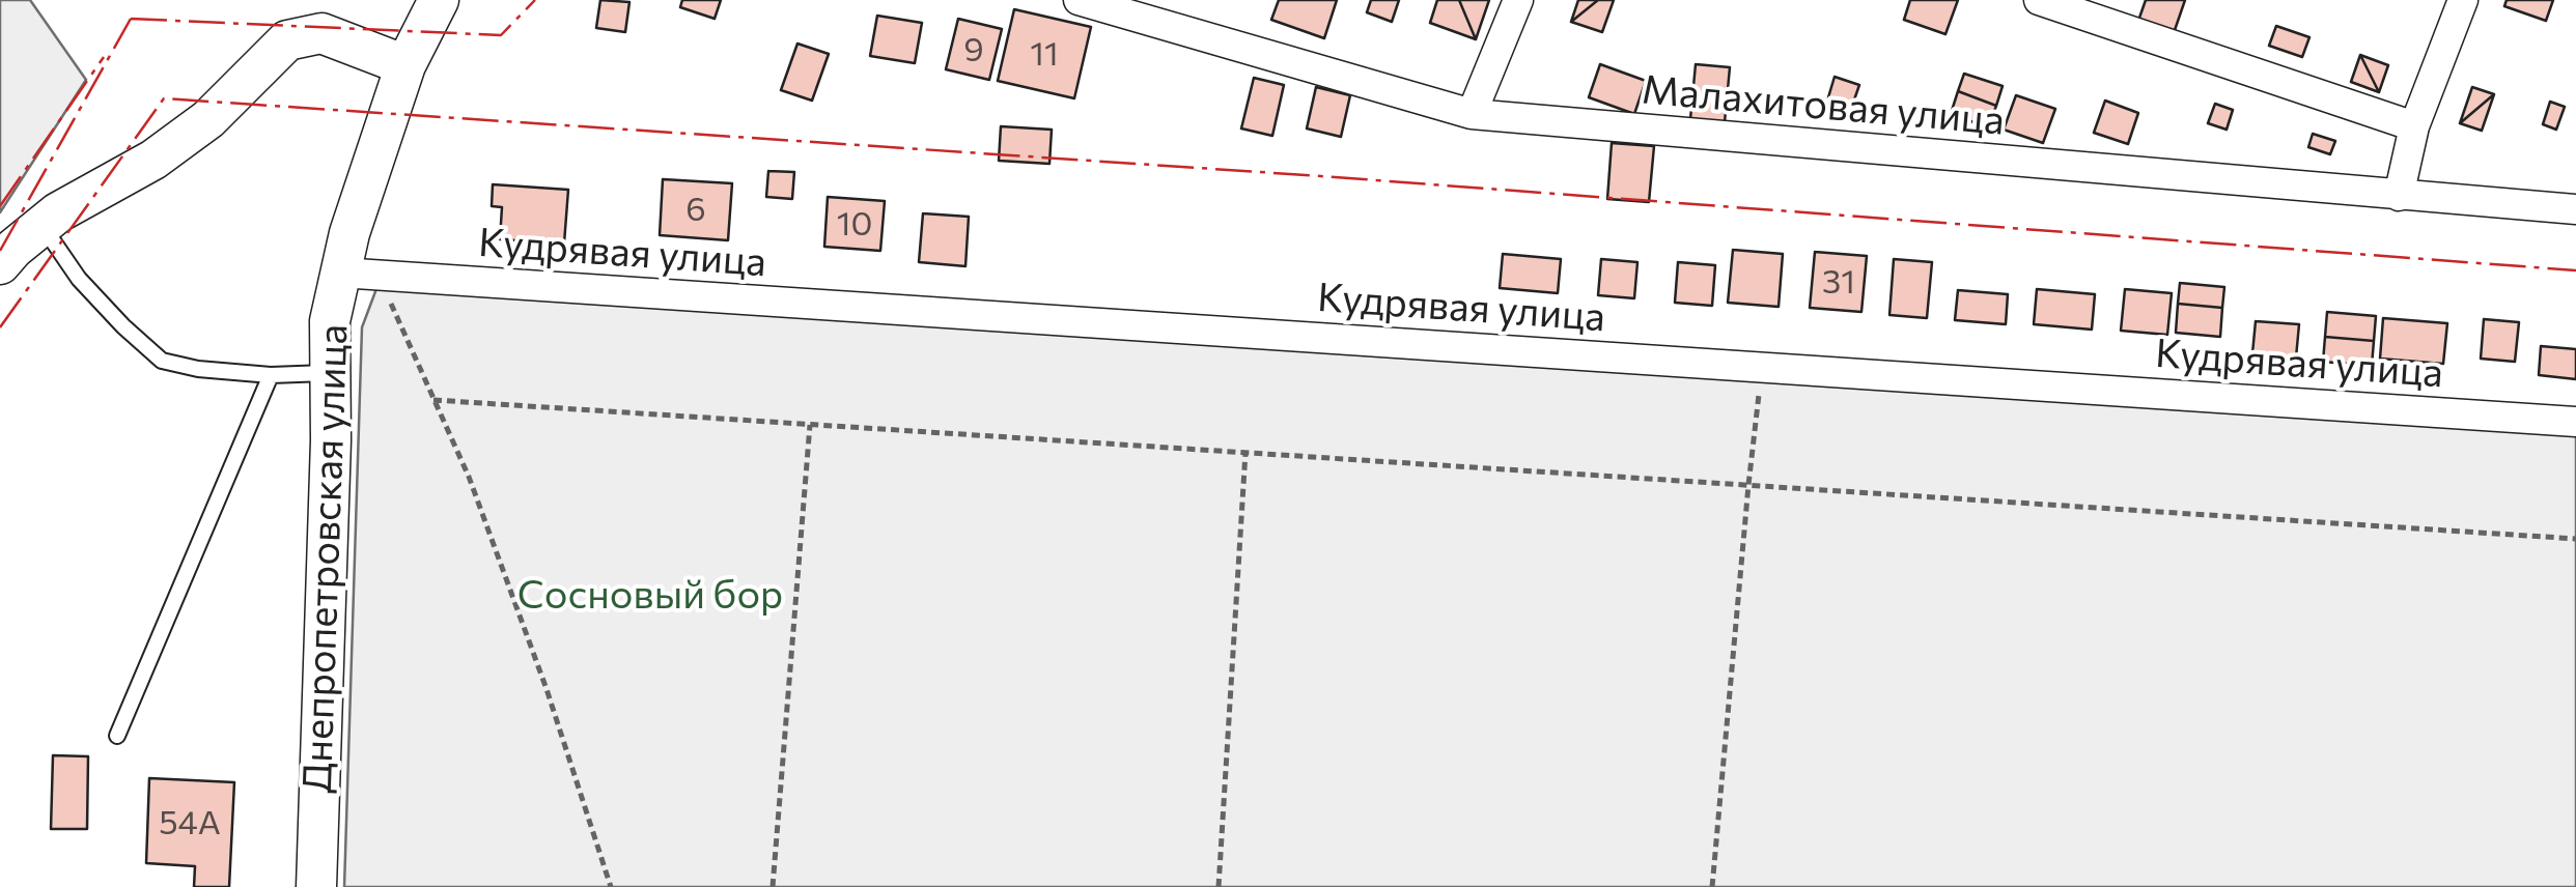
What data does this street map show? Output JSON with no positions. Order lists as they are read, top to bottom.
{
  "streets": {
    "street": ["Малахитовая улица", "Кудрявая улица", "Днепропетровская улица"]
  },
  "crossings": [
    ["Кудрявая улица", "Днепропетровская улица"]
  ],
  "parks": ["Сосновый бор"],
  "house_numbers": [
    "9",
    "11",
    "6",
    "10",
    "31",
    "54А"
  ]
}
